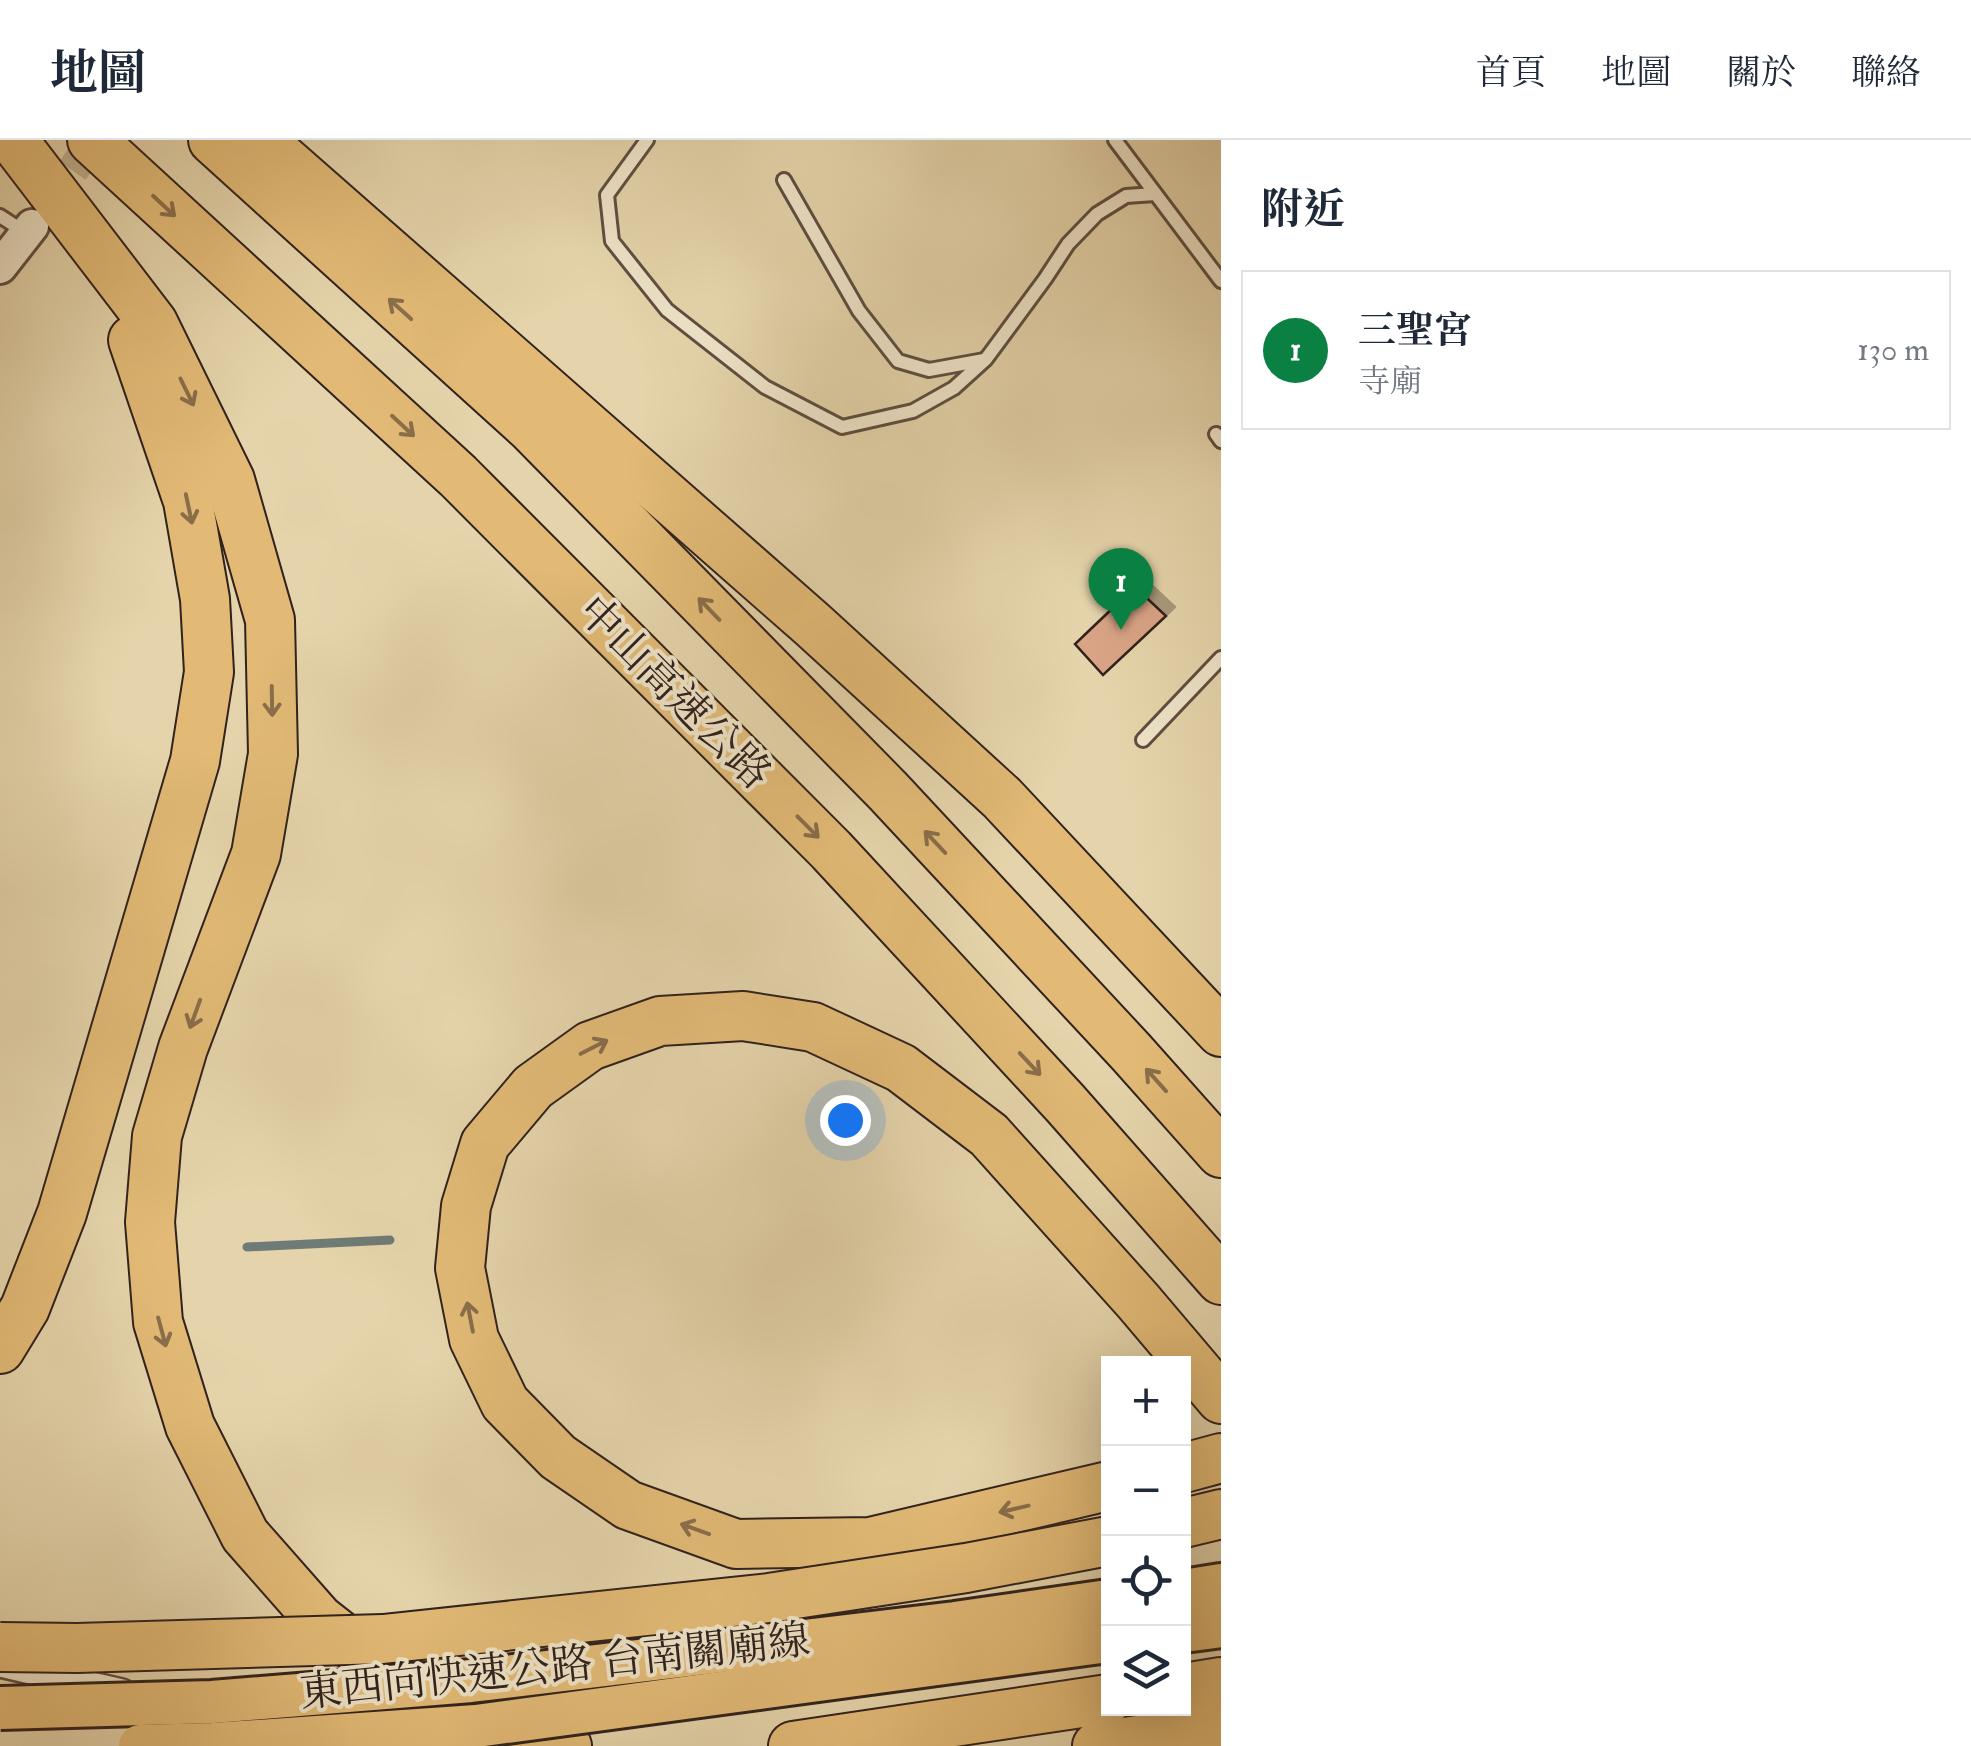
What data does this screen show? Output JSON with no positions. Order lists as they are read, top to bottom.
{
  "streets": {
    "highway": ["中山高速公路", "東西向快速公路 台南關廟線"]
  },
  "page": {
    "header": "地圖",
    "nav": [
      "首頁",
      "地圖",
      "關於",
      "聯絡"
    ],
    "heading": "附近",
    "list": [
      {
        "mark": "1",
        "name": "三聖宮",
        "note": "寺廟",
        "value": "130 m"
      }
    ],
    "pins": "1",
    "map_buttons": ["+", "−"]
  }
}
